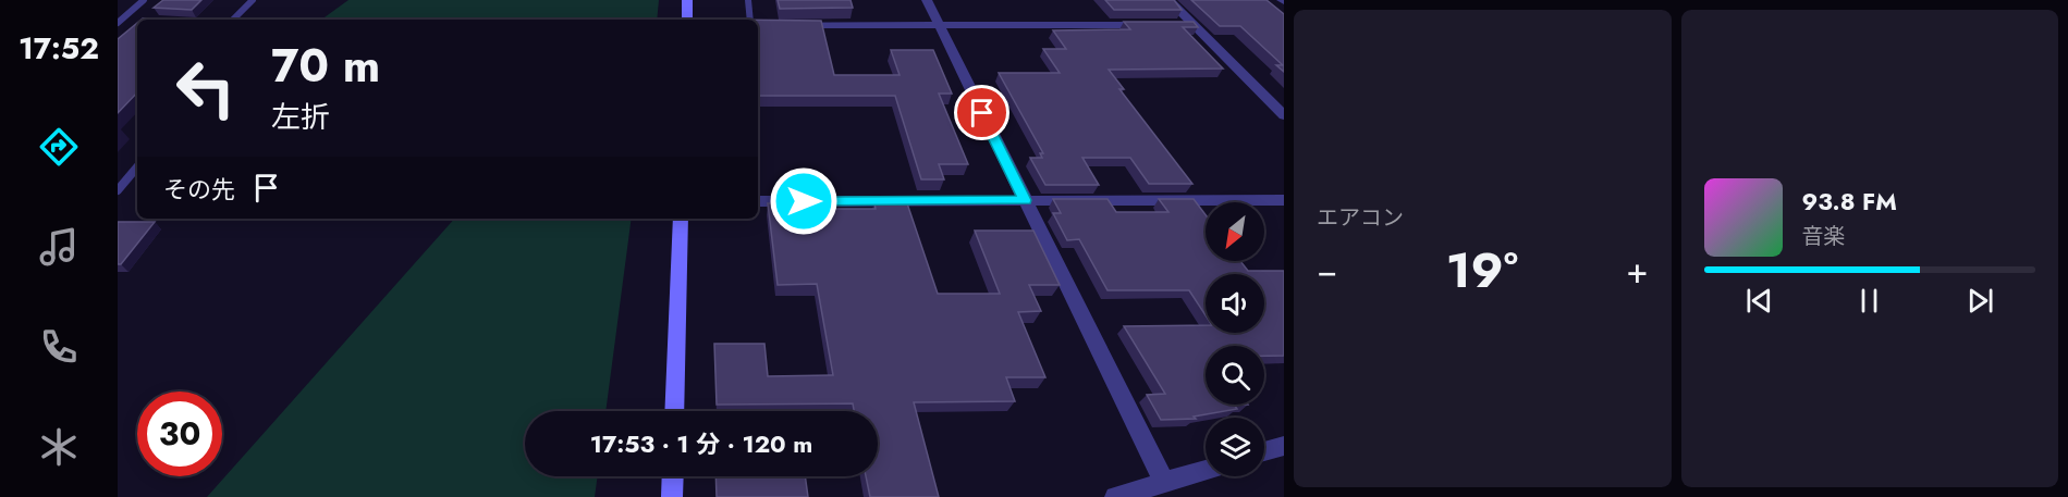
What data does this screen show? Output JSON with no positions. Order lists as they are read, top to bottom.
{
  "north": "bottom left",
  "page": {
    "tabs": "17:52",
    "tile": "エアコン",
    "turn": ["70 m", "左折"],
    "then": "その先",
    "song": ["93.8 FM", "音楽"],
    "heat": ["−", "19°", "+"],
    "limit": "30",
    "trip": "17:53 · 1 分 · 120 m"
  }
}
